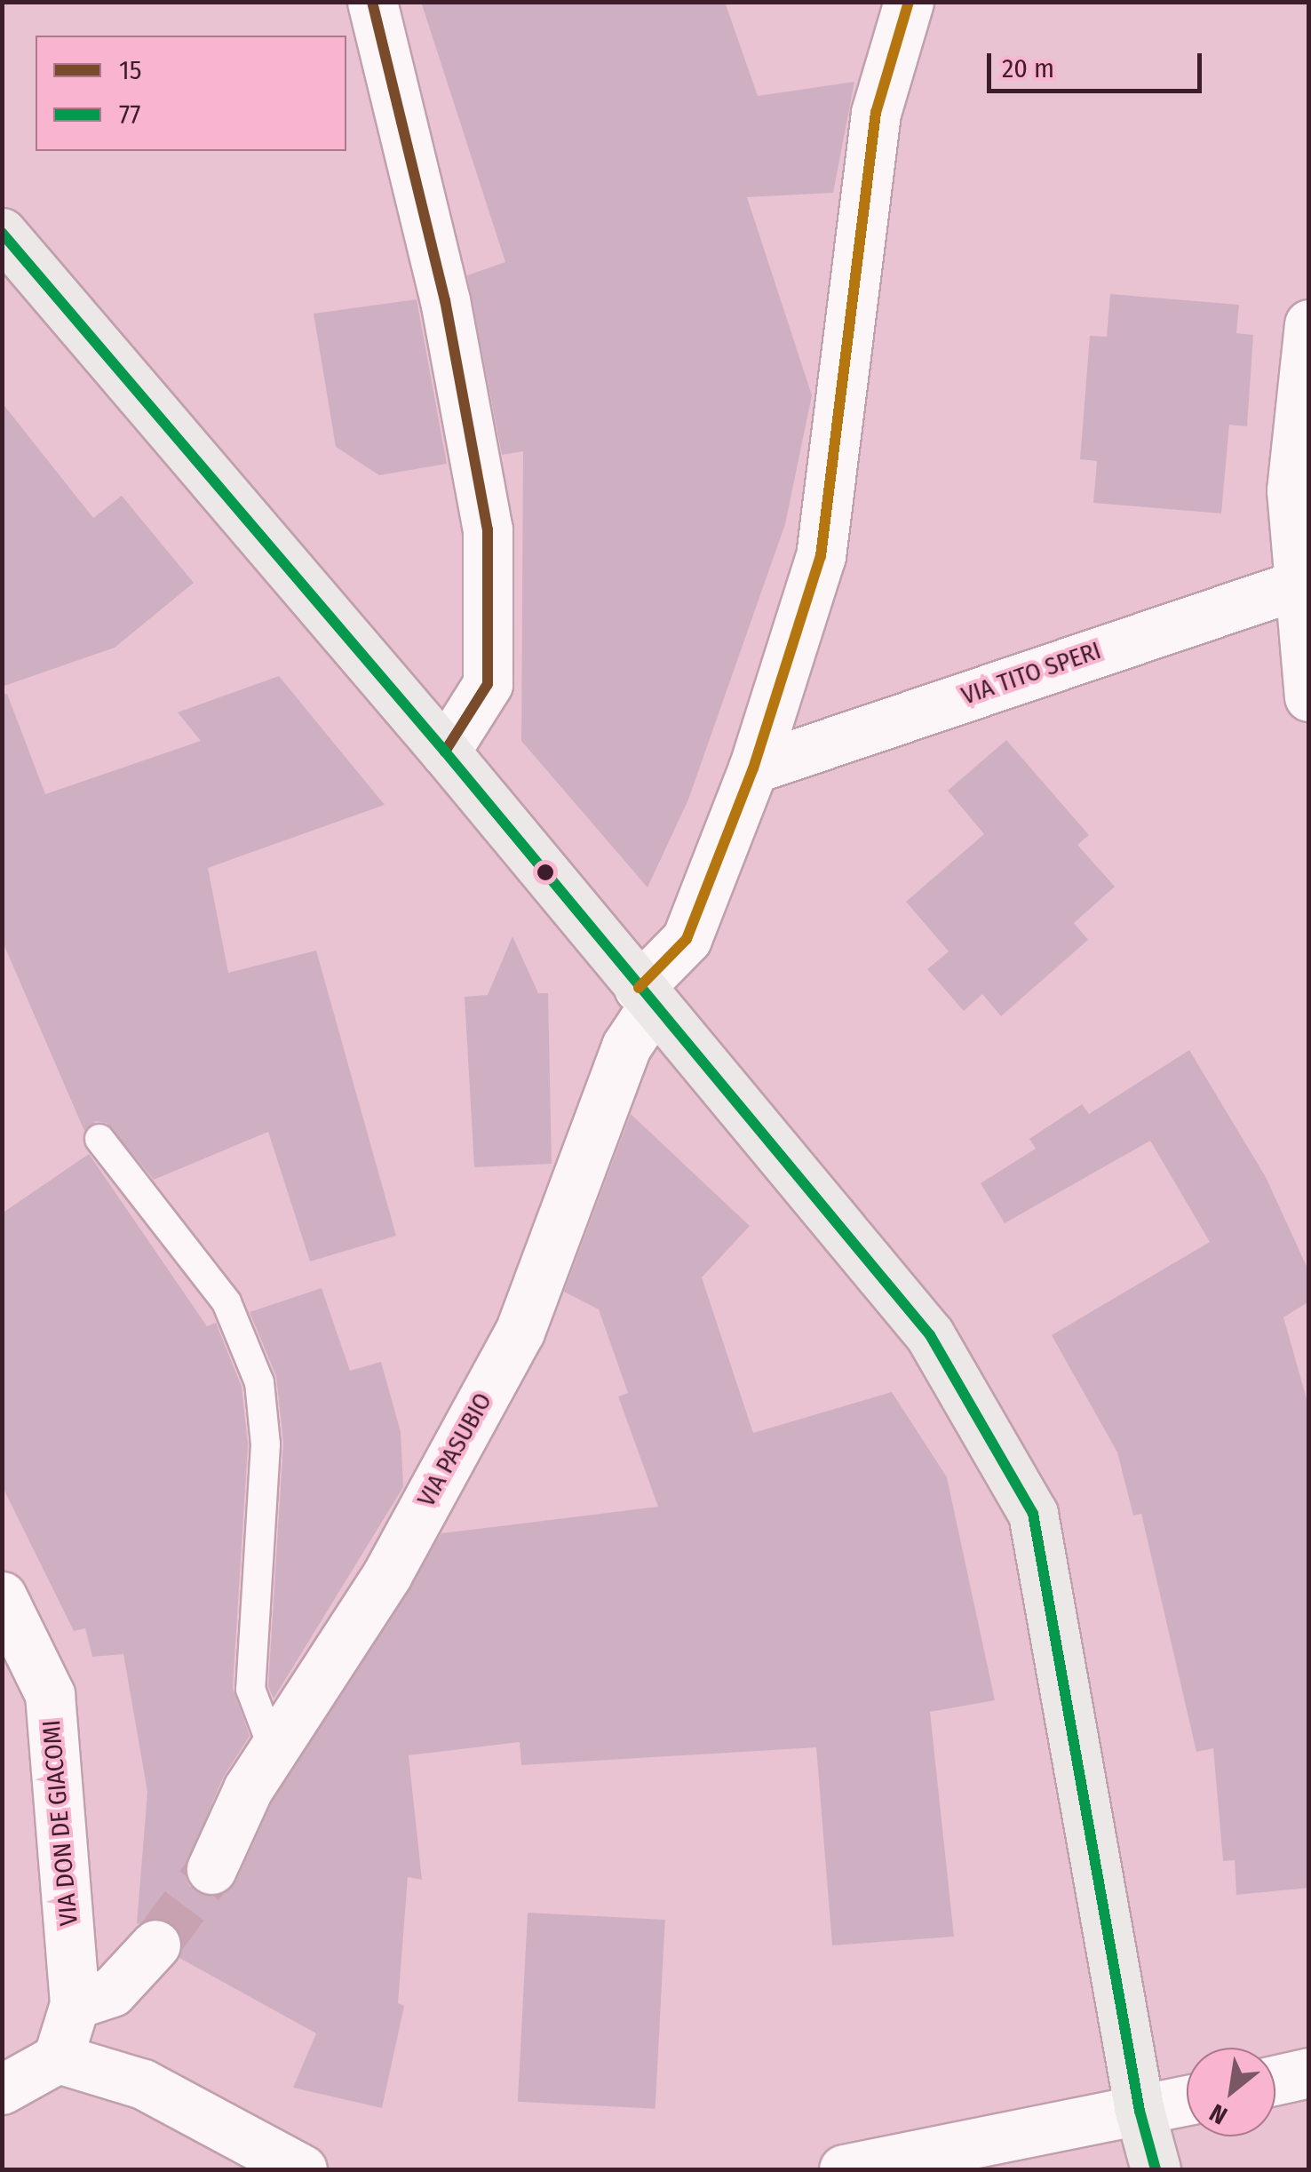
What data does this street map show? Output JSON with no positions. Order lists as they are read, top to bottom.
{
  "streets": {
    "street": ["VIA TITO SPERI", "VIA PASUBIO", "VIA DON DE GIACOMI"]
  },
  "crossings": [
    ["VIA TITO SPERI", "VIA PASUBIO"]
  ],
  "lines": ["transit line 15", "transit line 77"],
  "legend": ["15", "77"],
  "scale_bar": "20 m",
  "north": "bottom left"
}
